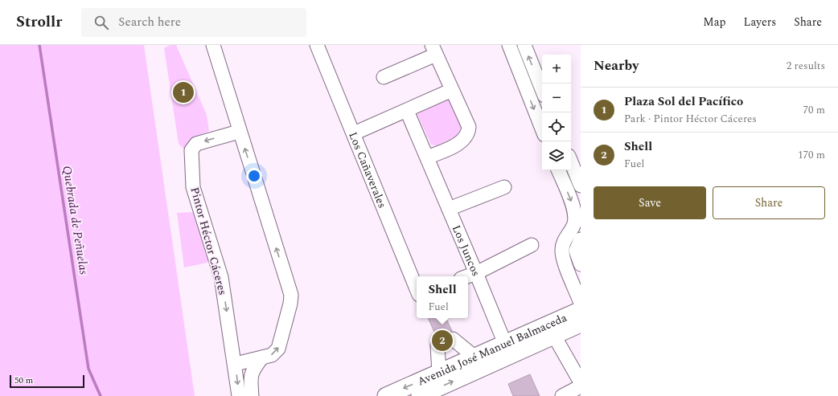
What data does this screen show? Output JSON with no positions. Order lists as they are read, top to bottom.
{
  "streets": {
    "main road": ["Avenida José Manuel Balmaceda"],
    "street": ["Los Cañaverales", "Pintor Héctor Cáceres", "Los Juncos"]
  },
  "crossings": [
    ["Los Juncos", "Avenida José Manuel Balmaceda"]
  ],
  "water": ["Quebrada de Peñuelas"],
  "scale_bar": "50 m",
  "page": {
    "header": "Strollr",
    "search": "Search here",
    "nav": ["Map", "Layers", "Share"],
    "heading": ["Nearby", "2 results"],
    "map_buttons": ["+", "−"],
    "pins": ["1", "2"],
    "list": [
      {
        "mark": "1",
        "name": "Plaza Sol del Pacífico",
        "note": "Park · Pintor Héctor Cáceres",
        "value": "70 m"
      },
      {
        "mark": "2",
        "name": "Shell",
        "note": "Fuel",
        "value": "170 m"
      }
    ],
    "buttons": ["Save", "Share"],
    "popup": ["Shell", "Fuel"],
    "scale": "50 m"
  }
}
